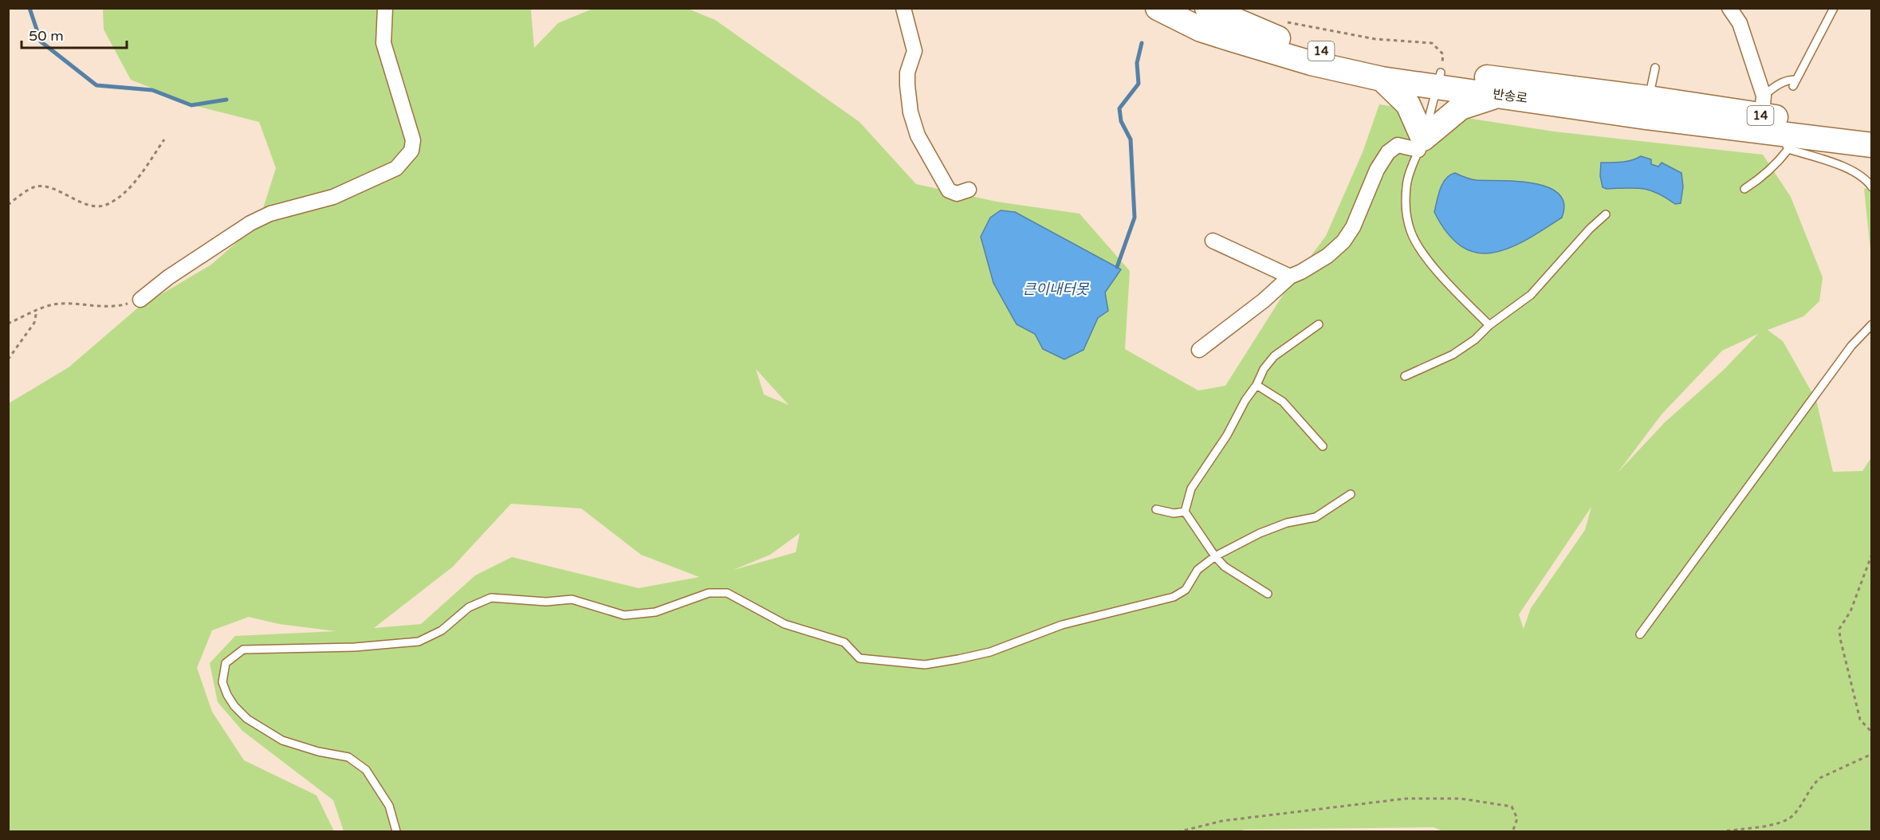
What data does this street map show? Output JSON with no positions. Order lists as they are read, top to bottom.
{
  "streets": {
    "main road": ["14", "반송로"]
  },
  "water": ["큰이내터못"],
  "scale_bar": "50 m"
}
